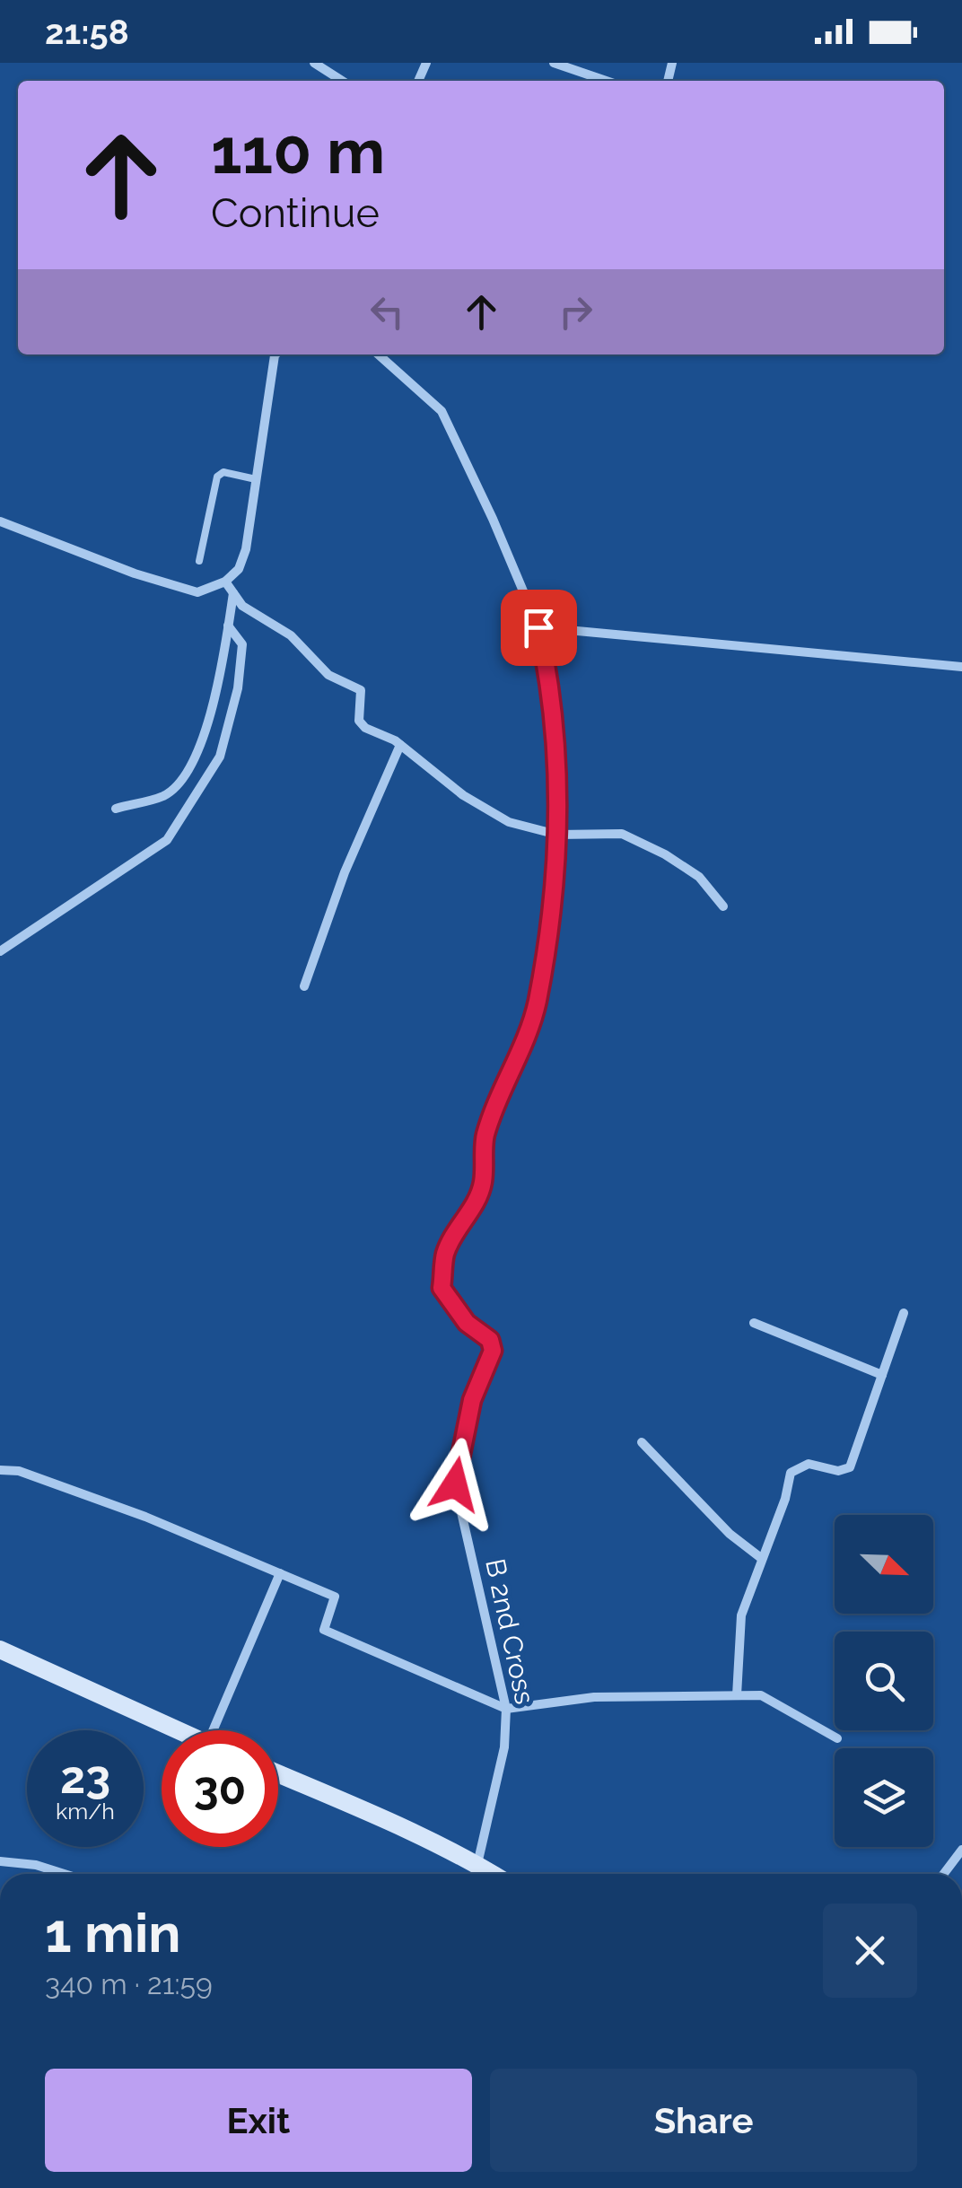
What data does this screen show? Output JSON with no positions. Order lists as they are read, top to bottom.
{
  "streets": {
    "street": ["B 2nd Cross"]
  },
  "north": "bottom right",
  "page": {
    "status": "21:58",
    "turn": ["110 m", "Continue"],
    "speed": "23 km/h",
    "limit": "30",
    "heading": ["1 min", "340 m · 21:59"],
    "buttons": ["Exit", "Share"]
  }
}
